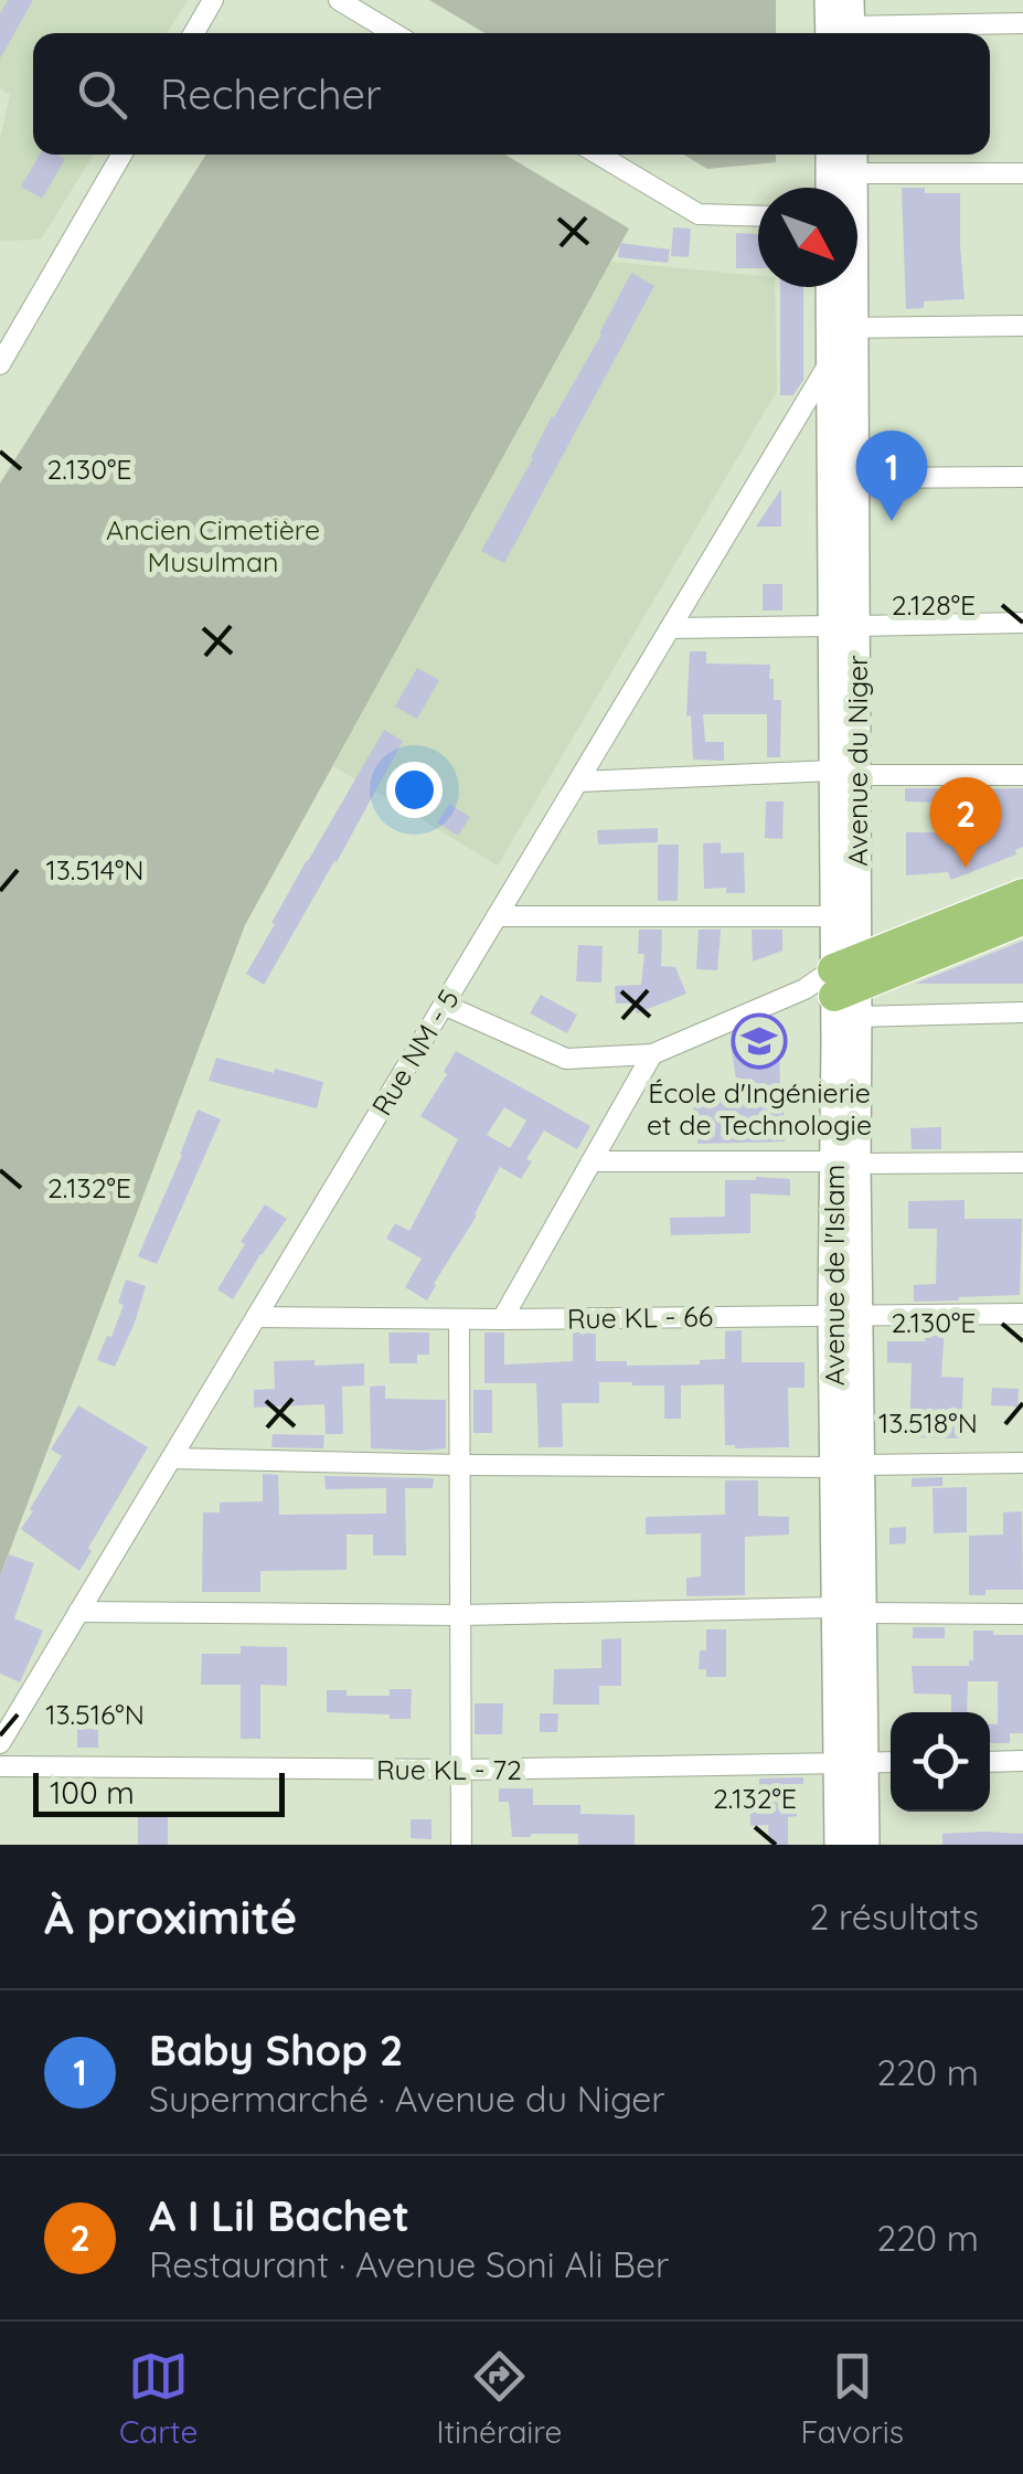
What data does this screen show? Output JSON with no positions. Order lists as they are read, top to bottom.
{
  "streets": {
    "main road": ["Avenue du Niger", "Avenue de l'Islam"],
    "street": ["Rue NM - 5", "Rue KL - 66", "Rue KL - 72"]
  },
  "crossings": [
    ["Avenue du Niger", "Rue NM - 5"],
    ["Rue NM - 5", "Rue KL - 66"],
    ["Avenue de l'Islam", "Rue KL - 66"],
    ["Avenue de l'Islam", "Rue KL - 72"]
  ],
  "parks": ["Ancien Cimetière Musulman"],
  "places": {
    "school or university": ["École d'Ingénierie et de Technologie"]
  },
  "scale_bar": "100 m",
  "north": "bottom right",
  "page": {
    "search": "Rechercher",
    "pins": ["1", "2"],
    "scale": "100 m",
    "heading": ["À proximité", "2 résultats"],
    "list": [
      {
        "mark": "1",
        "name": "Baby Shop 2",
        "note": "Supermarché · Avenue du Niger",
        "value": "220 m"
      },
      {
        "mark": "2",
        "name": "A I Lil Bachet",
        "note": "Restaurant · Avenue Soni Ali Ber",
        "value": "220 m"
      }
    ],
    "nav": ["Carte", "Itinéraire", "Favoris"]
  },
  "coordinates": [
    "2.130°E",
    "2.128°E",
    "13.514°N",
    "2.132°E",
    "13.518°N",
    "13.516°N"
  ]
}
